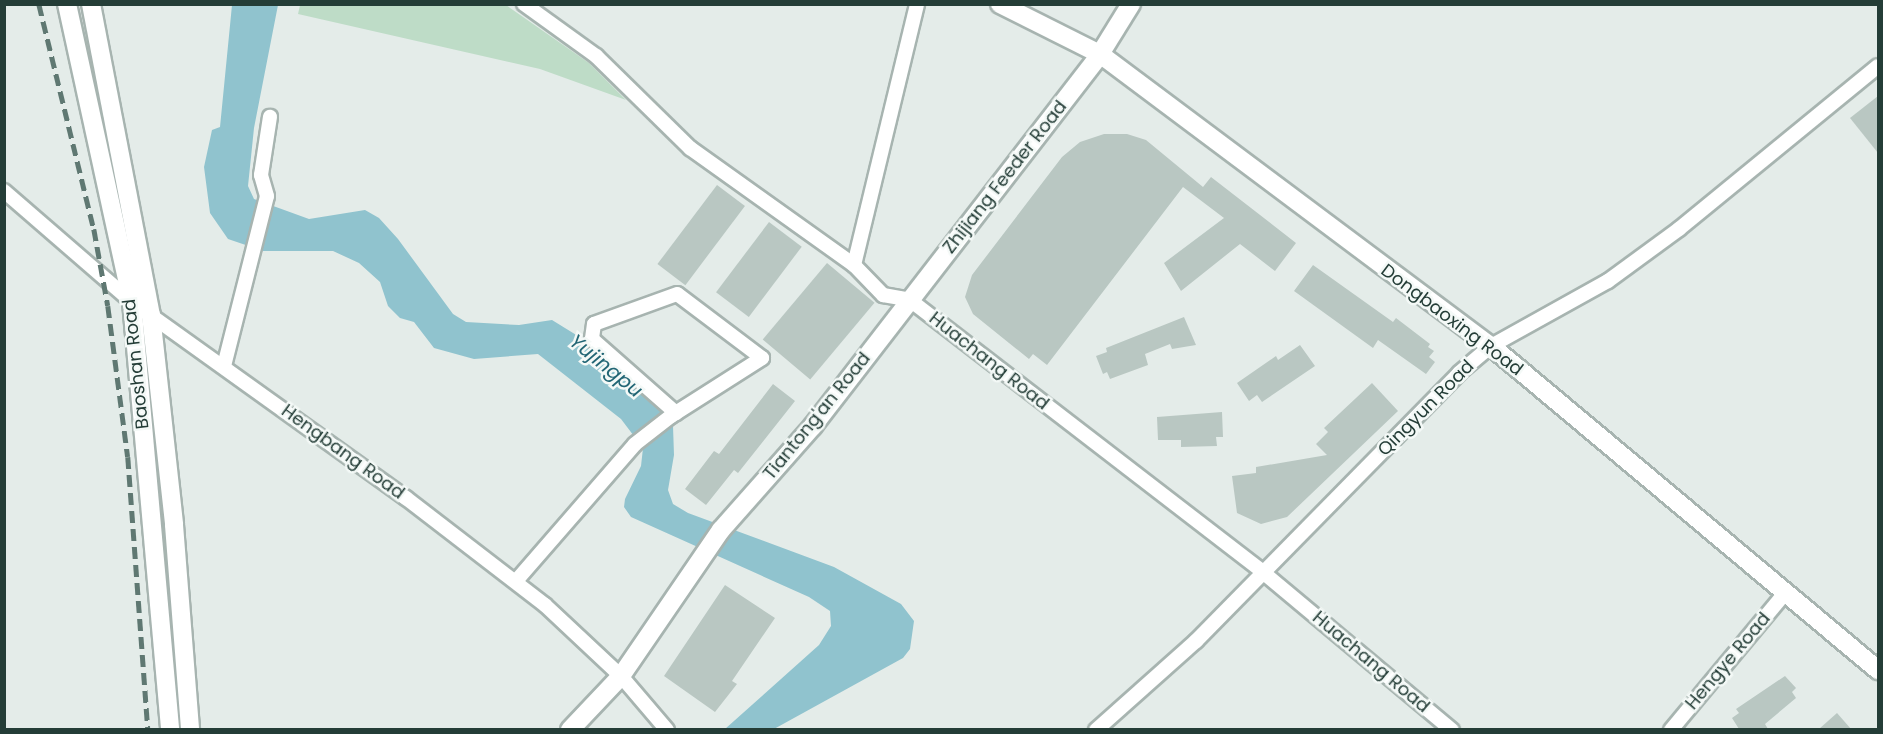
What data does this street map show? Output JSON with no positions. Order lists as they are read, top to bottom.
{
  "streets": {
    "street": [
      "Zhijiang Feeder Road",
      "Dongbaoxing Road",
      "Huachang Road",
      "Baoshan Road",
      "Qingyun Road",
      "Tiantong'an Road",
      "Hengbang Road",
      "Hengye Road"
    ]
  },
  "crossings": [
    ["Zhijiang Feeder Road", "Dongbaoxing Road"],
    ["Zhijiang Feeder Road", "Huachang Road"],
    ["Zhijiang Feeder Road", "Tiantong'an Road"],
    ["Dongbaoxing Road", "Qingyun Road"],
    ["Dongbaoxing Road", "Hengye Road"],
    ["Huachang Road", "Qingyun Road"],
    ["Huachang Road", "Tiantong'an Road"],
    ["Baoshan Road", "Hengbang Road"],
    ["Tiantong'an Road", "Hengbang Road"]
  ],
  "water": ["Yujingpu"]
}
